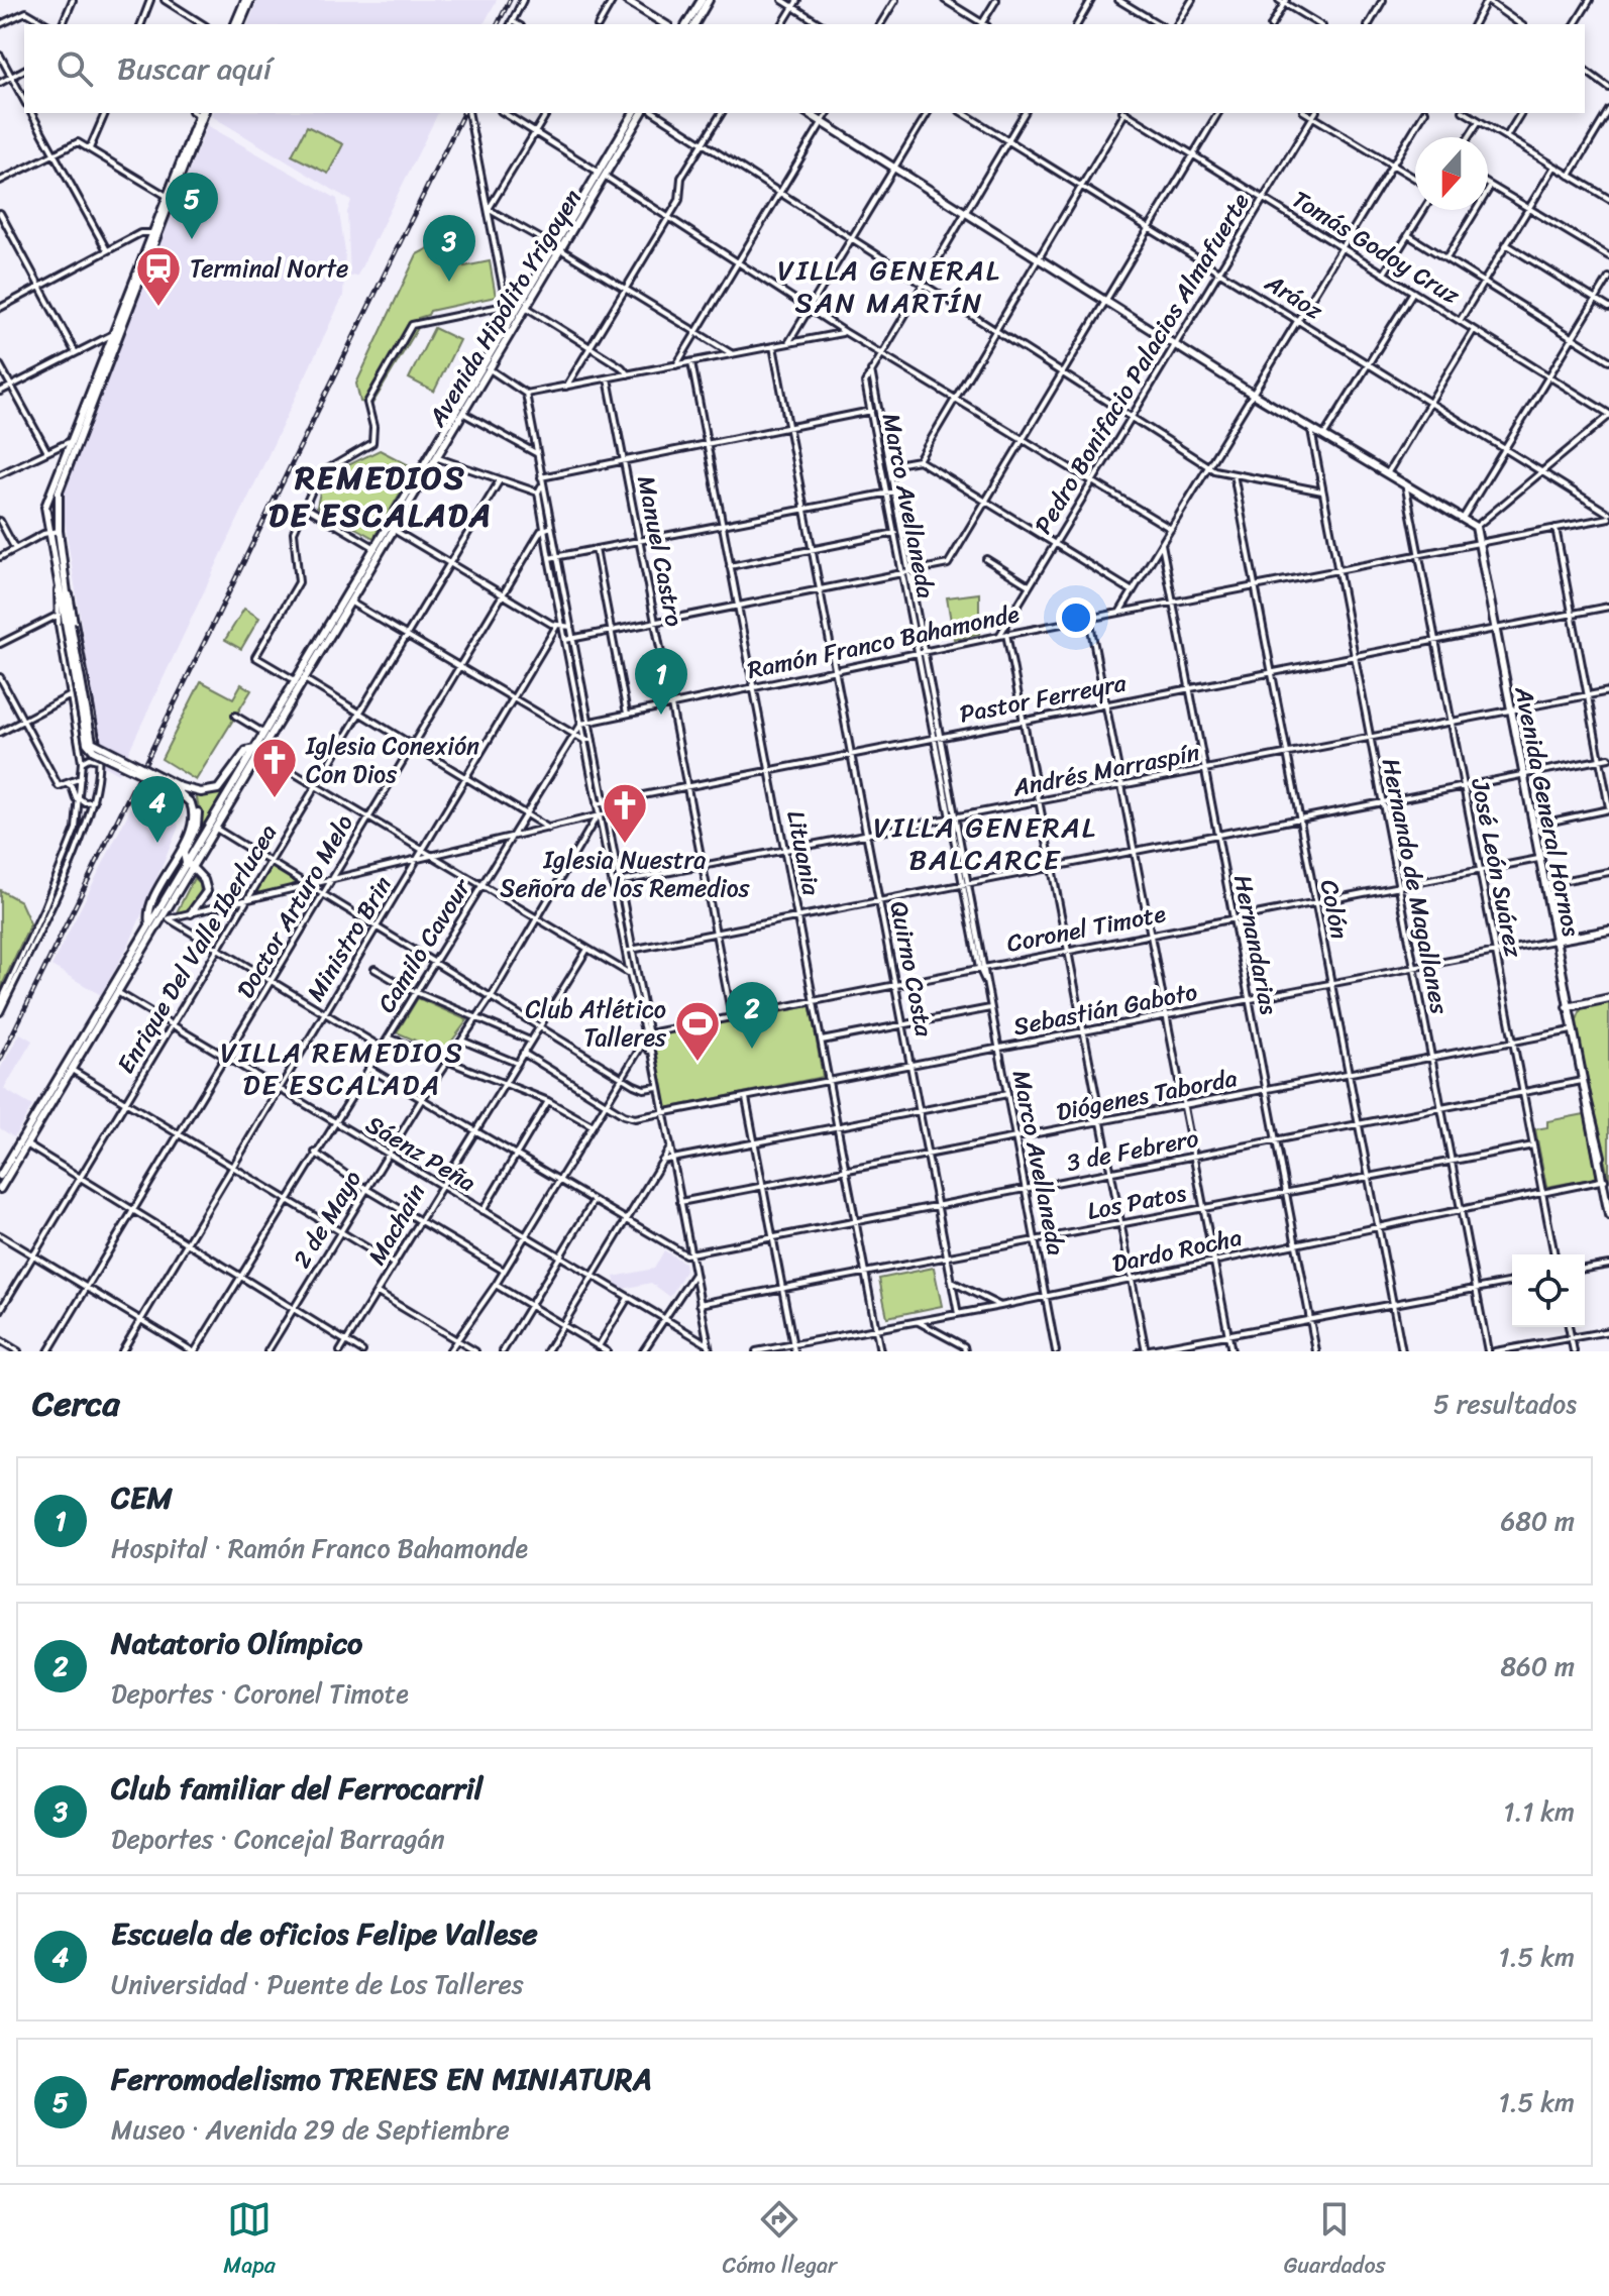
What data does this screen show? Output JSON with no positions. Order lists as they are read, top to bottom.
{
  "streets": {
    "main road": ["Avenida Hipólito Yrigoyen", "Avenida General Hornos"],
    "street": [
      "Tomás Godoy Cruz",
      "Aráoz",
      "Pedro Bonifacio Palacios Almafuerte",
      "Marco Avellaneda",
      "Manuel Castro",
      "Ramón Franco Bahamonde",
      "Pastor Ferreyra",
      "Andrés Marraspín",
      "Lituania",
      "José León Suárez",
      "Hernando de Magallanes",
      "Doctor Arturo Melo",
      "Colón",
      "Coronel Timote",
      "Ministro Brin",
      "Hernandarias",
      "Camilo Cavour",
      "Enrique Del Valle Iberlucea",
      "Quirno Costa",
      "Sebastián Gaboto",
      "Diógenes Taborda",
      "3 de Febrero",
      "Sáenz Peña",
      "Los Patos",
      "2 de Mayo",
      "Machain",
      "Dardo Rocha"
    ]
  },
  "crossings": [
    ["Tomás Godoy Cruz", "Pedro Bonifacio Palacios Almafuerte"],
    ["Aráoz", "Pedro Bonifacio Palacios Almafuerte"],
    ["Aráoz", "Marco Avellaneda"],
    ["Aráoz", "Ramón Franco Bahamonde"],
    ["Avenida Hipólito Yrigoyen", "Sáenz Peña"],
    ["Pedro Bonifacio Palacios Almafuerte", "Ramón Franco Bahamonde"],
    ["Marco Avellaneda", "Ramón Franco Bahamonde"],
    ["Marco Avellaneda", "Pastor Ferreyra"],
    ["Marco Avellaneda", "Andrés Marraspín"],
    ["Marco Avellaneda", "Coronel Timote"],
    ["Marco Avellaneda", "Sebastián Gaboto"],
    ["Marco Avellaneda", "Diógenes Taborda"],
    ["Marco Avellaneda", "3 de Febrero"],
    ["Marco Avellaneda", "Los Patos"],
    ["Marco Avellaneda", "Dardo Rocha"],
    ["Manuel Castro", "Ramón Franco Bahamonde"],
    ["Manuel Castro", "Pastor Ferreyra"],
    ["Manuel Castro", "Andrés Marraspín"],
    ["Manuel Castro", "Coronel Timote"],
    ["Ramón Franco Bahamonde", "Avenida General Hornos"],
    ["Ramón Franco Bahamonde", "Lituania"],
    ["Ramón Franco Bahamonde", "José León Suárez"],
    ["Ramón Franco Bahamonde", "Hernando de Magallanes"],
    ["Ramón Franco Bahamonde", "Colón"],
    ["Ramón Franco Bahamonde", "Hernandarias"],
    ["Ramón Franco Bahamonde", "Camilo Cavour"],
    ["Ramón Franco Bahamonde", "Quirno Costa"],
    ["Pastor Ferreyra", "Avenida General Hornos"],
    ["Pastor Ferreyra", "Lituania"],
    ["Pastor Ferreyra", "José León Suárez"],
    ["Pastor Ferreyra", "Hernando de Magallanes"],
    ["Pastor Ferreyra", "Colón"],
    ["Pastor Ferreyra", "Hernandarias"],
    ["Pastor Ferreyra", "Quirno Costa"],
    ["Andrés Marraspín", "Avenida General Hornos"],
    ["Andrés Marraspín", "Lituania"],
    ["Andrés Marraspín", "José León Suárez"],
    ["Andrés Marraspín", "Hernando de Magallanes"],
    ["Andrés Marraspín", "Colón"],
    ["Andrés Marraspín", "Hernandarias"],
    ["Andrés Marraspín", "Quirno Costa"],
    ["Avenida General Hornos", "Coronel Timote"],
    ["Avenida General Hornos", "Sebastián Gaboto"],
    ["Avenida General Hornos", "Diógenes Taborda"],
    ["Avenida General Hornos", "3 de Febrero"],
    ["Avenida General Hornos", "Dardo Rocha"],
    ["Lituania", "Coronel Timote"],
    ["Lituania", "Sebastián Gaboto"],
    ["Lituania", "Diógenes Taborda"],
    ["Lituania", "3 de Febrero"],
    ["Lituania", "Los Patos"],
    ["Lituania", "Dardo Rocha"],
    ["José León Suárez", "Coronel Timote"],
    ["José León Suárez", "Sebastián Gaboto"],
    ["José León Suárez", "Diógenes Taborda"],
    ["José León Suárez", "3 de Febrero"],
    ["José León Suárez", "Los Patos"],
    ["José León Suárez", "Dardo Rocha"],
    ["Hernando de Magallanes", "Coronel Timote"],
    ["Hernando de Magallanes", "Sebastián Gaboto"],
    ["Hernando de Magallanes", "Diógenes Taborda"],
    ["Hernando de Magallanes", "3 de Febrero"],
    ["Hernando de Magallanes", "Los Patos"],
    ["Hernando de Magallanes", "Dardo Rocha"],
    ["Doctor Arturo Melo", "Sáenz Peña"],
    ["Colón", "Coronel Timote"],
    ["Colón", "Sebastián Gaboto"],
    ["Colón", "Diógenes Taborda"],
    ["Colón", "3 de Febrero"],
    ["Colón", "Los Patos"],
    ["Colón", "Dardo Rocha"],
    ["Coronel Timote", "Hernandarias"],
    ["Coronel Timote", "Quirno Costa"],
    ["Ministro Brin", "Sáenz Peña"],
    ["Hernandarias", "Sebastián Gaboto"],
    ["Hernandarias", "Diógenes Taborda"],
    ["Hernandarias", "3 de Febrero"],
    ["Hernandarias", "Los Patos"],
    ["Hernandarias", "Dardo Rocha"],
    ["Camilo Cavour", "Sáenz Peña"],
    ["Enrique Del Valle Iberlucea", "Sáenz Peña"],
    ["Quirno Costa", "Sebastián Gaboto"],
    ["Quirno Costa", "Diógenes Taborda"],
    ["Quirno Costa", "3 de Febrero"],
    ["Quirno Costa", "Los Patos"],
    ["Quirno Costa", "Dardo Rocha"],
    ["Sebastián Gaboto", "Machain"],
    ["Sáenz Peña", "2 de Mayo"],
    ["Sáenz Peña", "Machain"]
  ],
  "districts": [
    "VILLA GENERAL SAN MARTÍN",
    "REMEDIOS DE ESCALADA",
    "VILLA GENERAL BALCARCE",
    "VILLA REMEDIOS DE ESCALADA"
  ],
  "places": {
    "station": ["Terminal Norte"],
    "church": ["Iglesia Conexión Con Dios", "Iglesia Nuestra Señora de los Remedios"],
    "sports": ["Club Atlético Talleres"]
  },
  "north": "bottom",
  "page": {
    "search": "Buscar aquí",
    "pins": [
      "5",
      "3",
      "1",
      "4",
      "2"
    ],
    "heading": ["Cerca", "5 resultados"],
    "list": [
      {
        "mark": "1",
        "name": "CEM",
        "note": "Hospital · Ramón Franco Bahamonde",
        "value": "680 m"
      },
      {
        "mark": "2",
        "name": "Natatorio Olímpico",
        "note": "Deportes · Coronel Timote",
        "value": "860 m"
      },
      {
        "mark": "3",
        "name": "Club familiar del Ferrocarril",
        "note": "Deportes · Concejal Barragán",
        "value": "1.1 km"
      },
      {
        "mark": "4",
        "name": "Escuela de oficios Felipe Vallese",
        "note": "Universidad · Puente de Los Talleres",
        "value": "1.5 km"
      },
      {
        "mark": "5",
        "name": "Ferromodelismo TRENES EN MINIATURA",
        "note": "Museo · Avenida 29 de Septiembre",
        "value": "1.5 km"
      }
    ],
    "nav": ["Mapa", "Cómo llegar", "Guardados"]
  }
}
